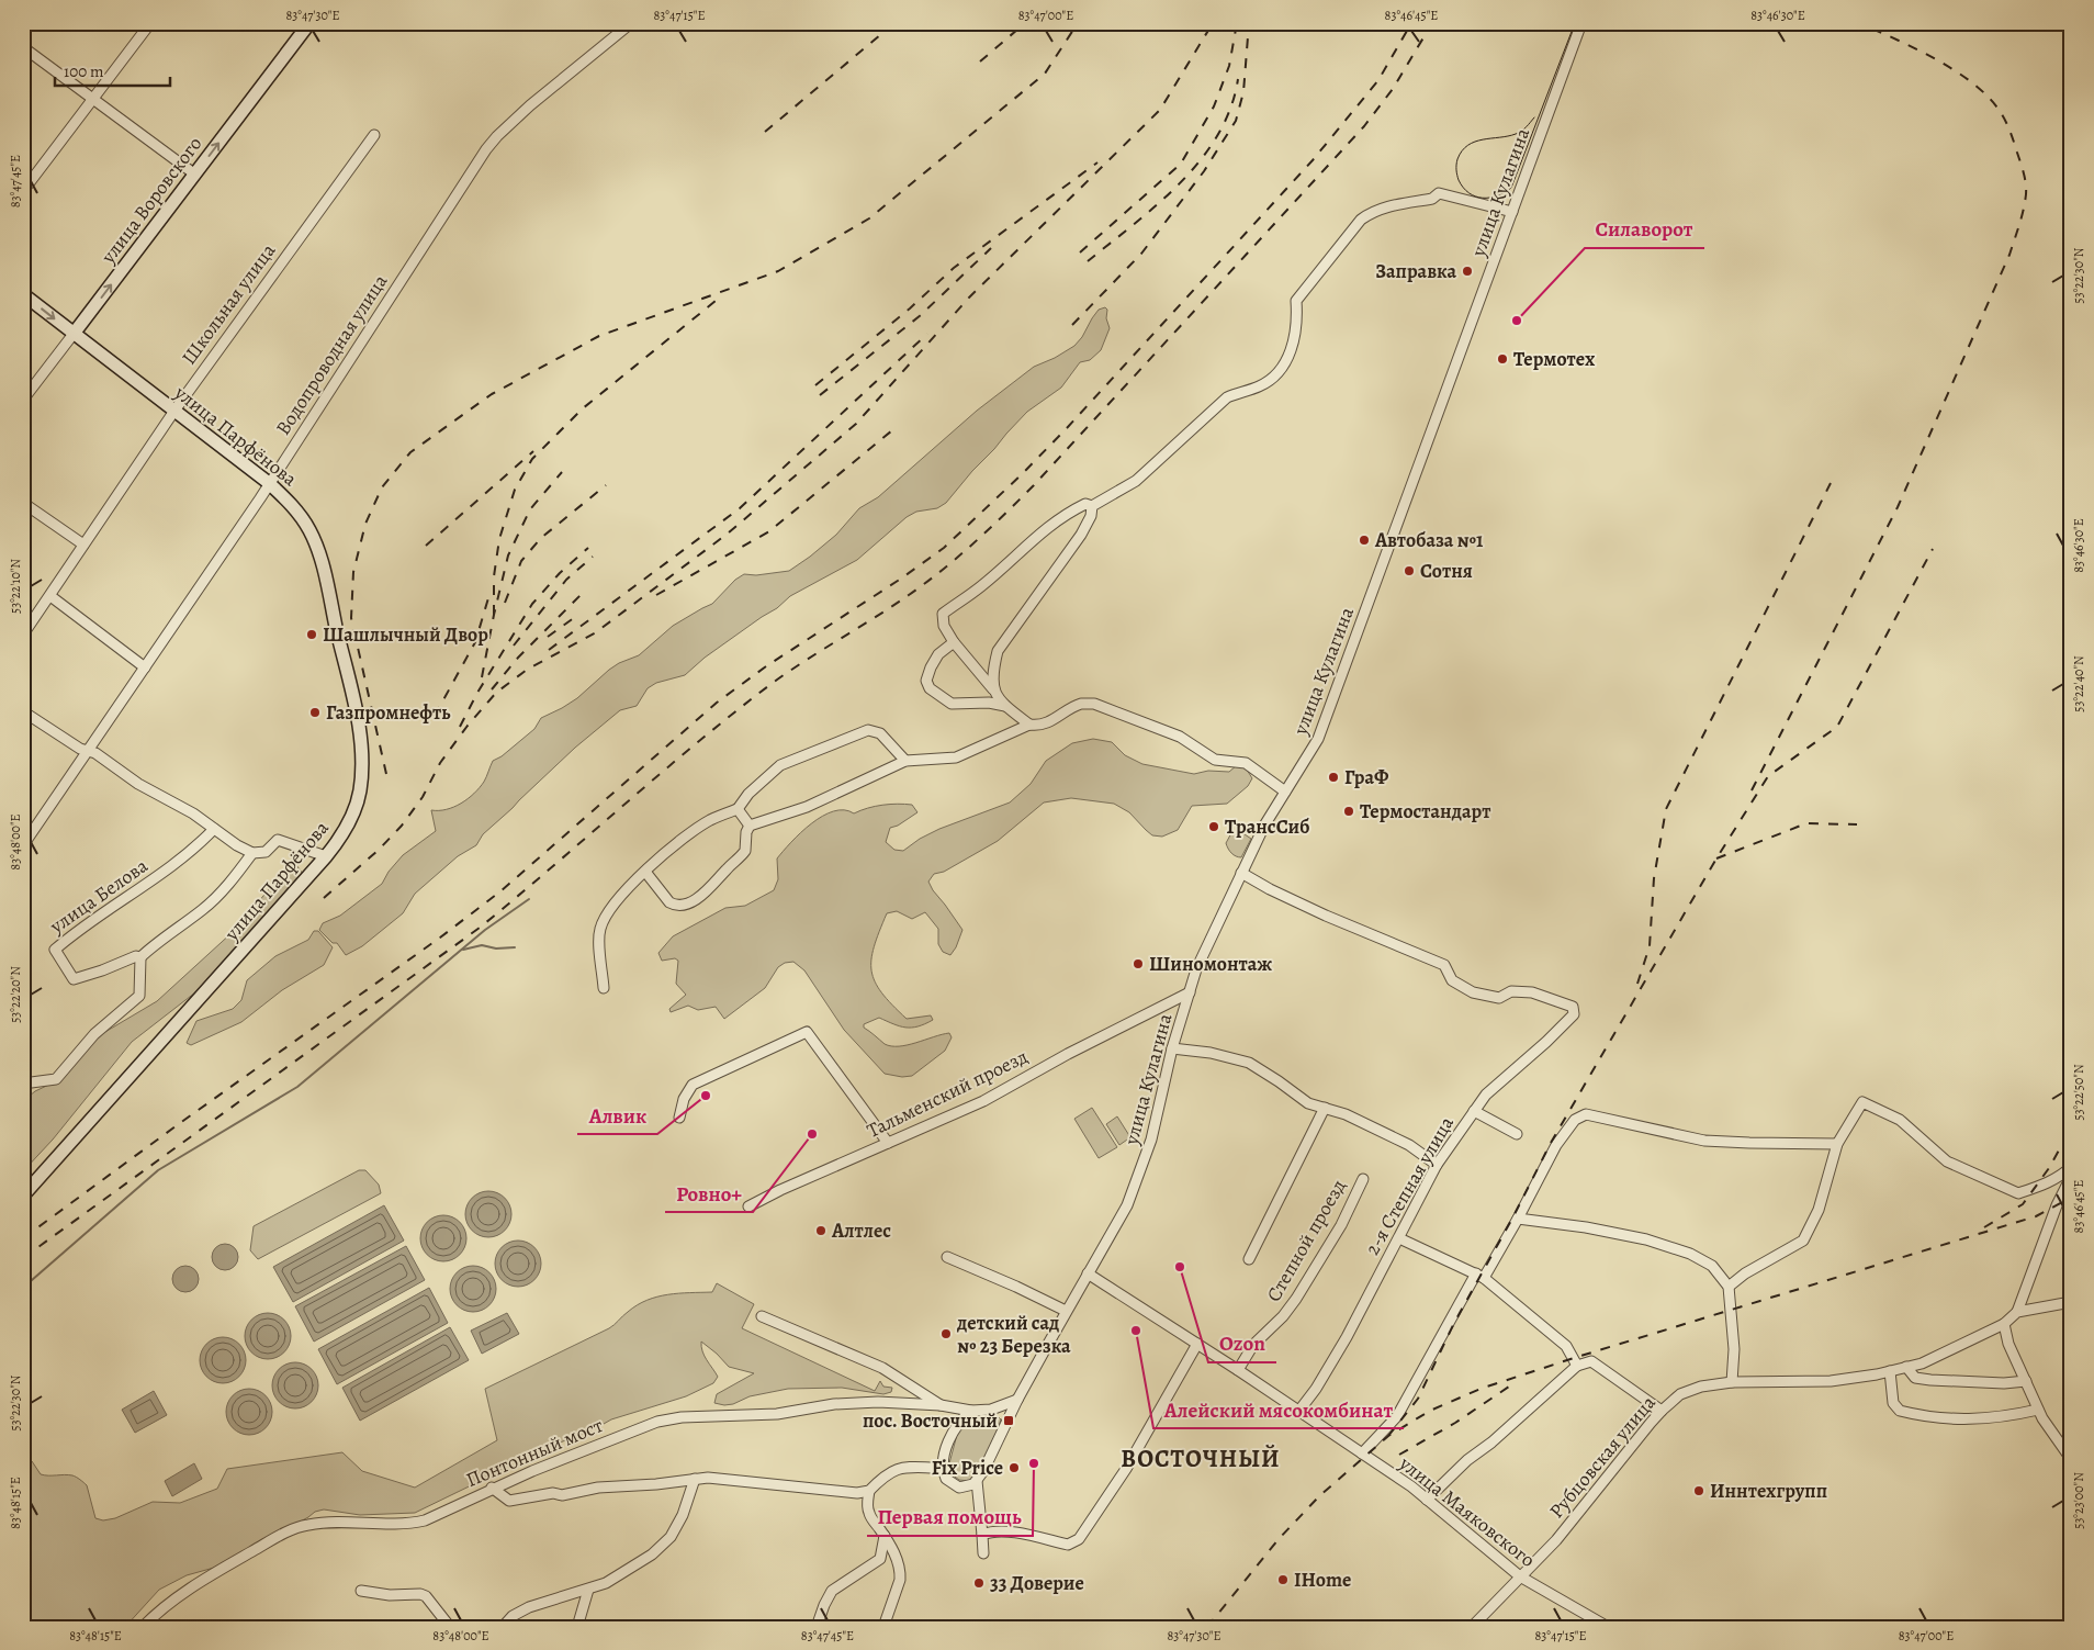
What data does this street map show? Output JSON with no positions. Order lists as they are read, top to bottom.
{
  "streets": {
    "main road": ["улица Воровского", "улица Парфёнова"],
    "street": [
      "улица Кулагина",
      "Школьная улица",
      "Водопроводная улица",
      "улица Белова",
      "Тальменский проезд",
      "2-я Степная улица",
      "Степной проезд",
      "Понтонный мост",
      "Рубцовская улица",
      "улица Маяковского"
    ]
  },
  "crossings": [
    ["улица Кулагина", "Тальменский проезд"],
    ["улица Кулагина", "2-я Степная улица"],
    ["улица Кулагина", "улица Маяковского"],
    ["улица Воровского", "улица Парфёнова"],
    ["Школьная улица", "улица Парфёнова"],
    ["Водопроводная улица", "улица Парфёнова"],
    ["2-я Степная улица", "улица Маяковского"],
    ["Степной проезд", "улица Маяковского"],
    ["Рубцовская улица", "улица Маяковского"]
  ],
  "one_way": ["улица Воровского"],
  "districts": ["ВОСТОЧНЫЙ"],
  "places": {
    "other": [
      "Заправка",
      "Силаворот",
      "Термотех",
      "Автобаза №1",
      "Сотня",
      "Шашлычный Двор",
      "Газпромнефть",
      "ГраФ",
      "Термостандарт",
      "ТрансСиб",
      "Шиномонтаж",
      "Алвик",
      "Ровно+",
      "Алтлес",
      "Ozon",
      "Алейский мясокомбинат",
      "детский сад № 23 Березка",
      "Первая помощь",
      "Fix Price",
      "Иннтехгрупп",
      "IHome",
      "33 Доверие"
    ],
    "transit": ["пос. Восточный"]
  },
  "scale_bar": "100 m",
  "coordinates": [
    "83°47'30\"E",
    "83°47'15\"E",
    "83°47'00\"E",
    "83°46'45\"E",
    "83°46'30\"E",
    "83°47'45\"E",
    "53°22'30\"N",
    "53°22'10\"N",
    "53°22'40\"N",
    "83°48'00\"E",
    "53°22'20\"N",
    "53°22'50\"N",
    "53°23'00\"N",
    "83°48'15\"E"
  ]
}
